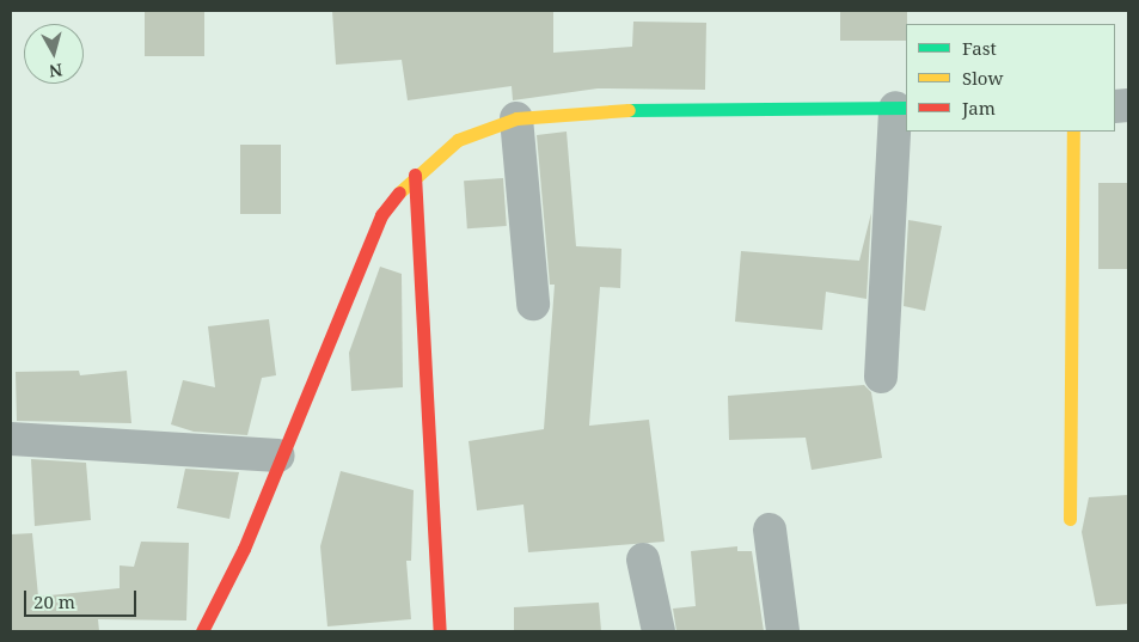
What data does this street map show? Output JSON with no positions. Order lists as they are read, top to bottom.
{
  "legend": ["Fast", "Slow", "Jam"],
  "scale_bar": "20 m",
  "north": "bottom"
}
